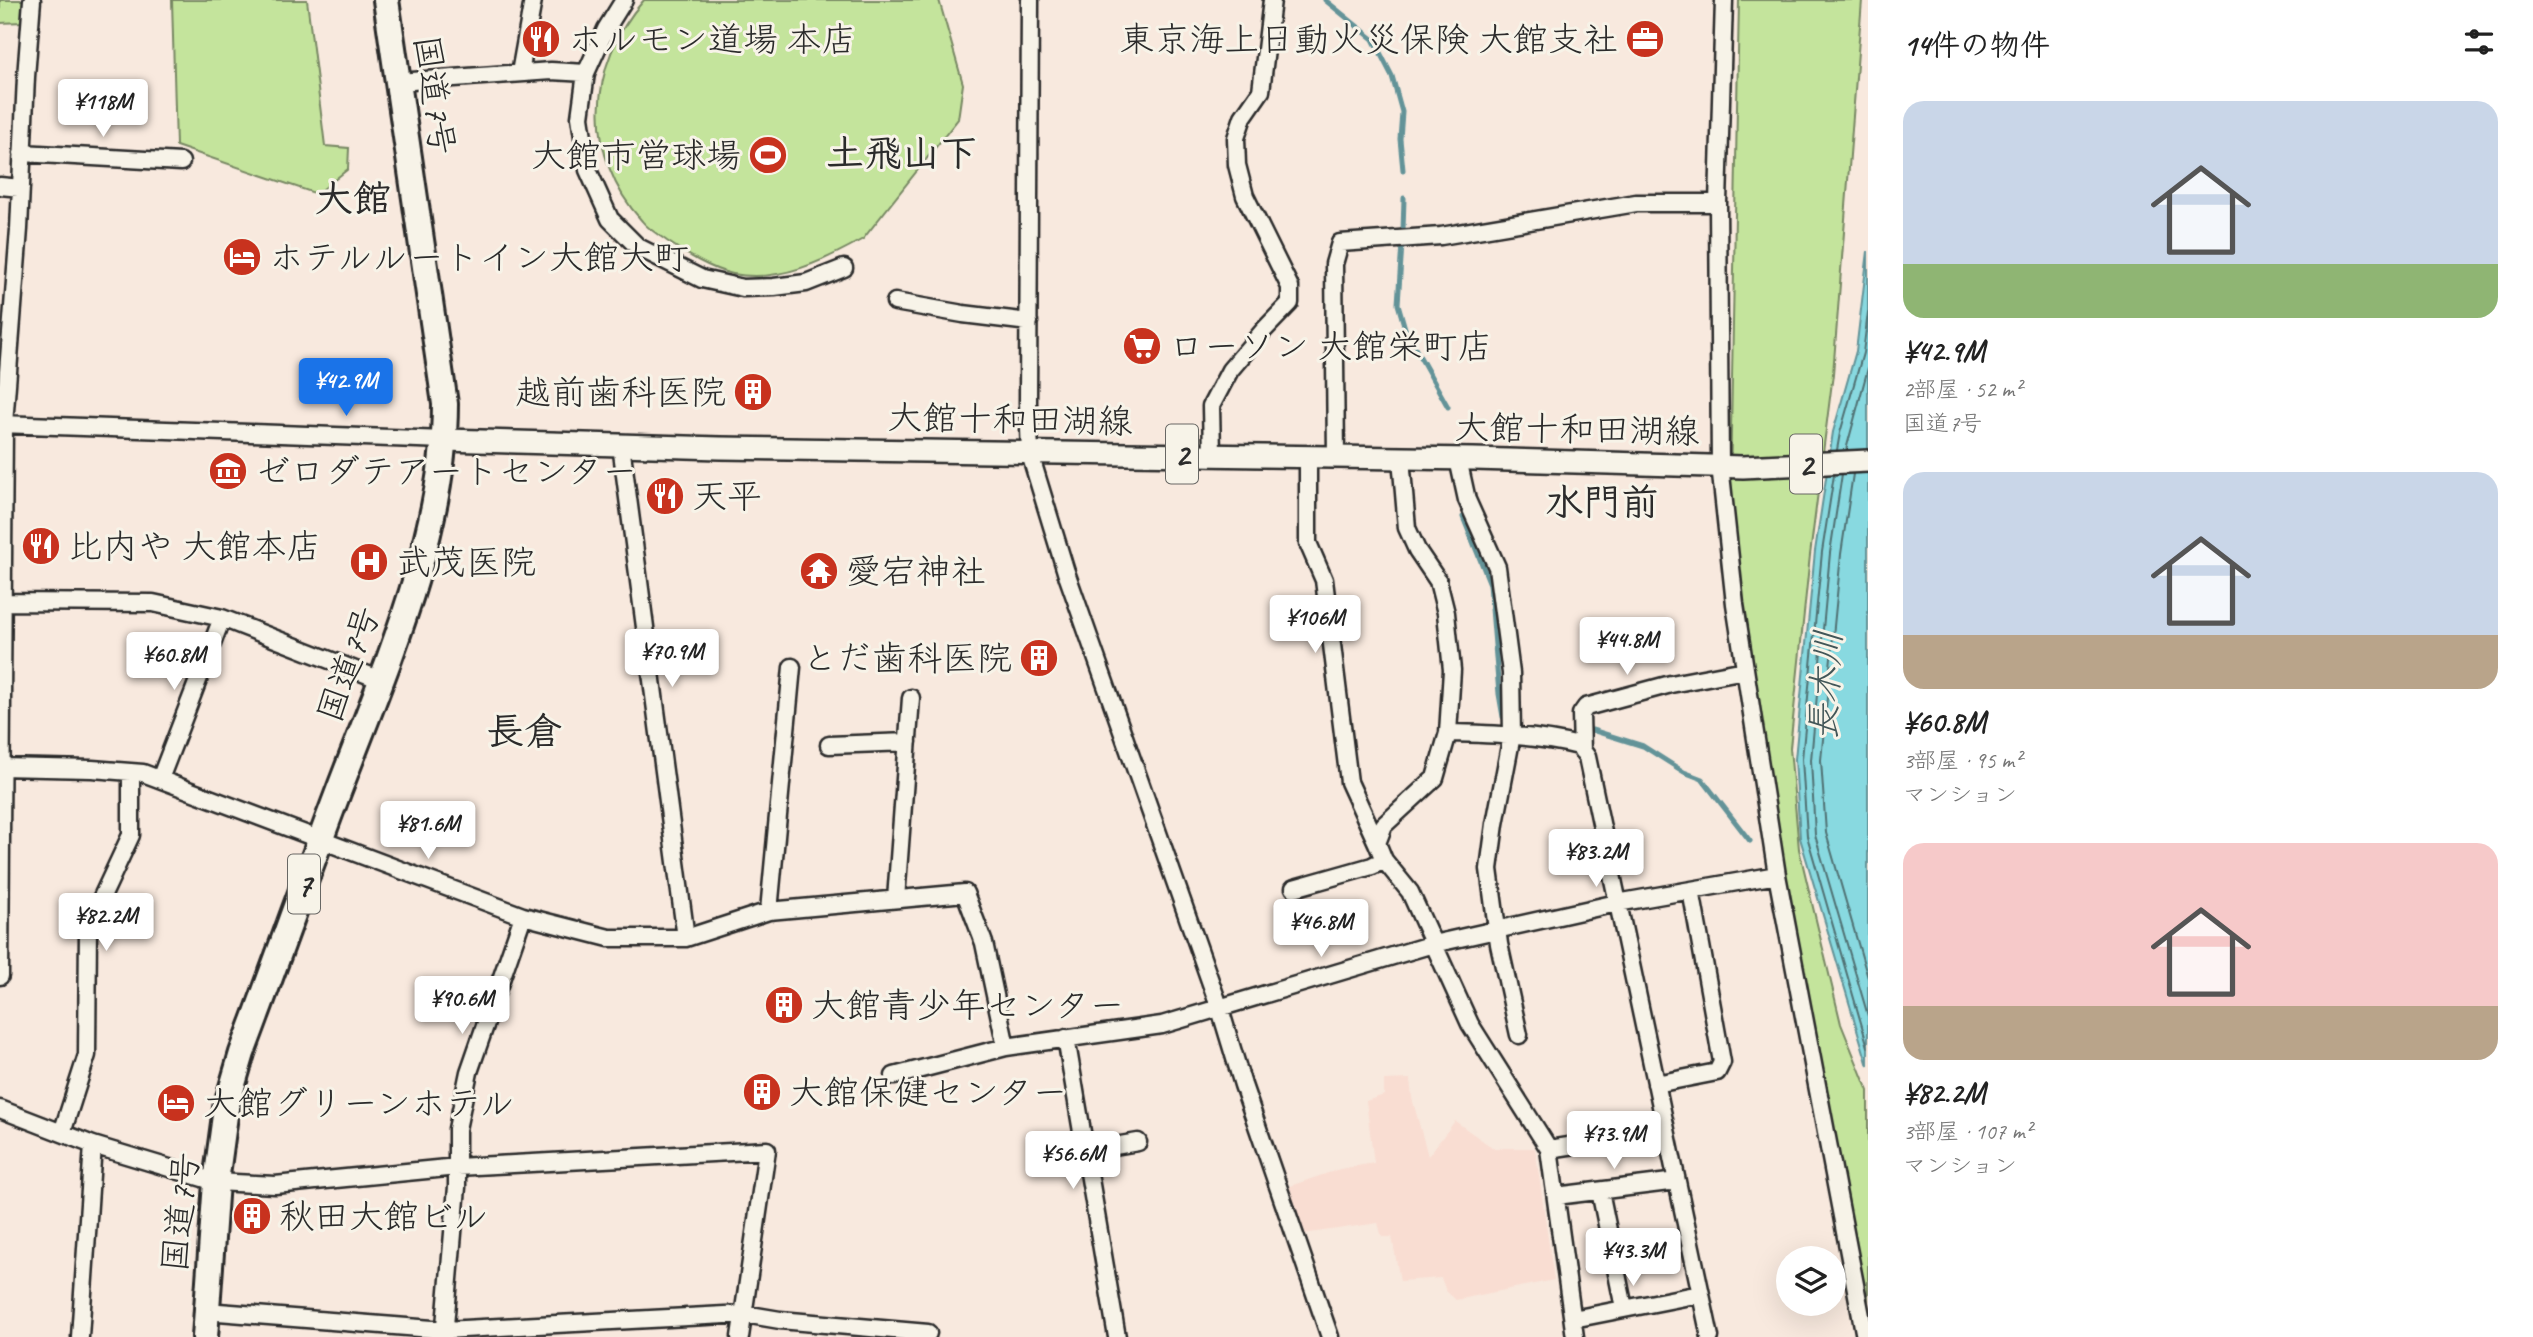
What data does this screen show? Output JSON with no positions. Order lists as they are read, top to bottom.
{
  "streets": {
    "highway": ["国道7号", "7"],
    "main road": ["大館十和田湖線", "2"]
  },
  "crossings": [
    ["国道7号", "大館十和田湖線"]
  ],
  "districts": [
    "土飛山下",
    "大館",
    "水門前",
    "長倉"
  ],
  "water": ["長木川"],
  "places": {
    "restaurant": ["ホルモン道場 本店", "天平", "比内や 大館本店"],
    "office": ["東京海上日動火災保険 大館支社"],
    "sports": ["大館市営球場"],
    "hotel": ["ホテルルートイン大館大町", "大館グリーンホテル"],
    "supermarket": ["ローソン 大館栄町店"],
    "building": [
      "越前歯科医院",
      "とだ歯科医院",
      "大館青少年センター",
      "大館保健センター",
      "秋田大館ビル"
    ],
    "museum": ["ゼロダテアートセンター"],
    "hospital": ["武茂医院"],
    "temple": ["愛宕神社"]
  },
  "page": {
    "heading": "14件の物件",
    "price": [
      "¥118M",
      "¥42.9M",
      "¥106M",
      "¥44.8M",
      "¥70.9M",
      "¥60.8M",
      "¥81.6M",
      "¥83.2M",
      "¥82.2M",
      "¥46.8M",
      "¥90.6M",
      "¥73.9M",
      "¥56.6M",
      "¥43.3M"
    ],
    "list": [
      {
        "name": "¥42.9M",
        "note": "2部屋 · 52 m² · 国道7号"
      },
      {
        "name": "¥60.8M",
        "note": "3部屋 · 95 m² · マンション"
      },
      {
        "name": "¥82.2M",
        "note": "3部屋 · 107 m² · マンション"
      }
    ]
  }
}
